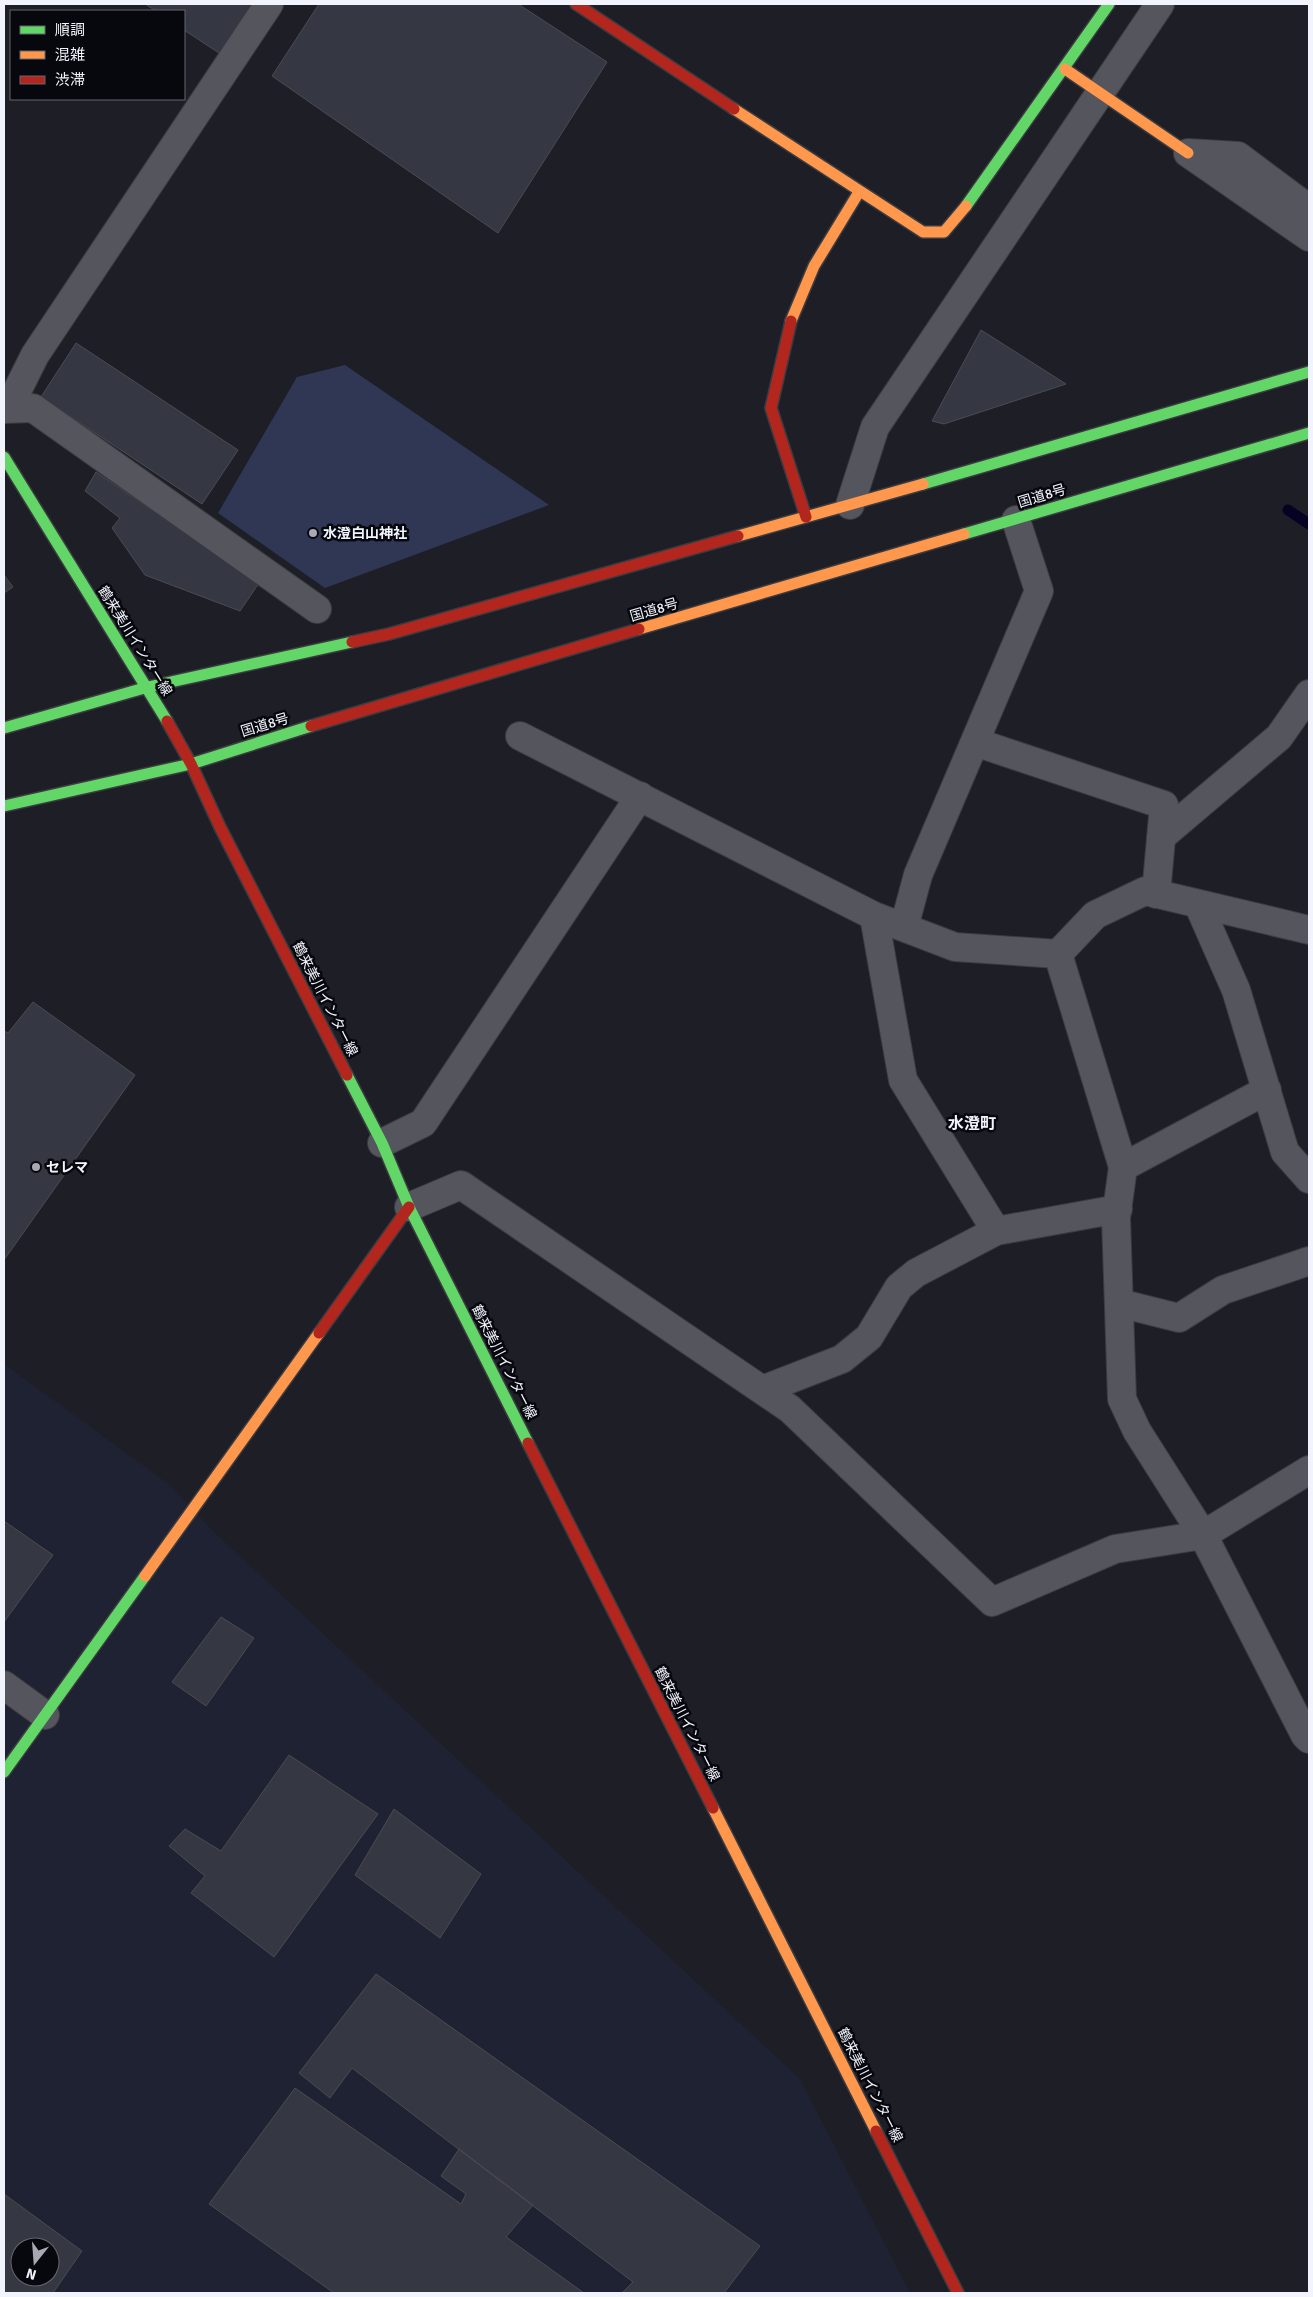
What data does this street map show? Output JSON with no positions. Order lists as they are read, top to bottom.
{
  "streets": {
    "main road": ["国道8号", "鶴来美川インター線"]
  },
  "crossings": [
    ["国道8号", "鶴来美川インター線"]
  ],
  "districts": ["水澄町"],
  "places": ["水澄白山神社", "セレマ"],
  "legend": ["順調", "混雑", "渋滞"],
  "north": "bottom"
}
